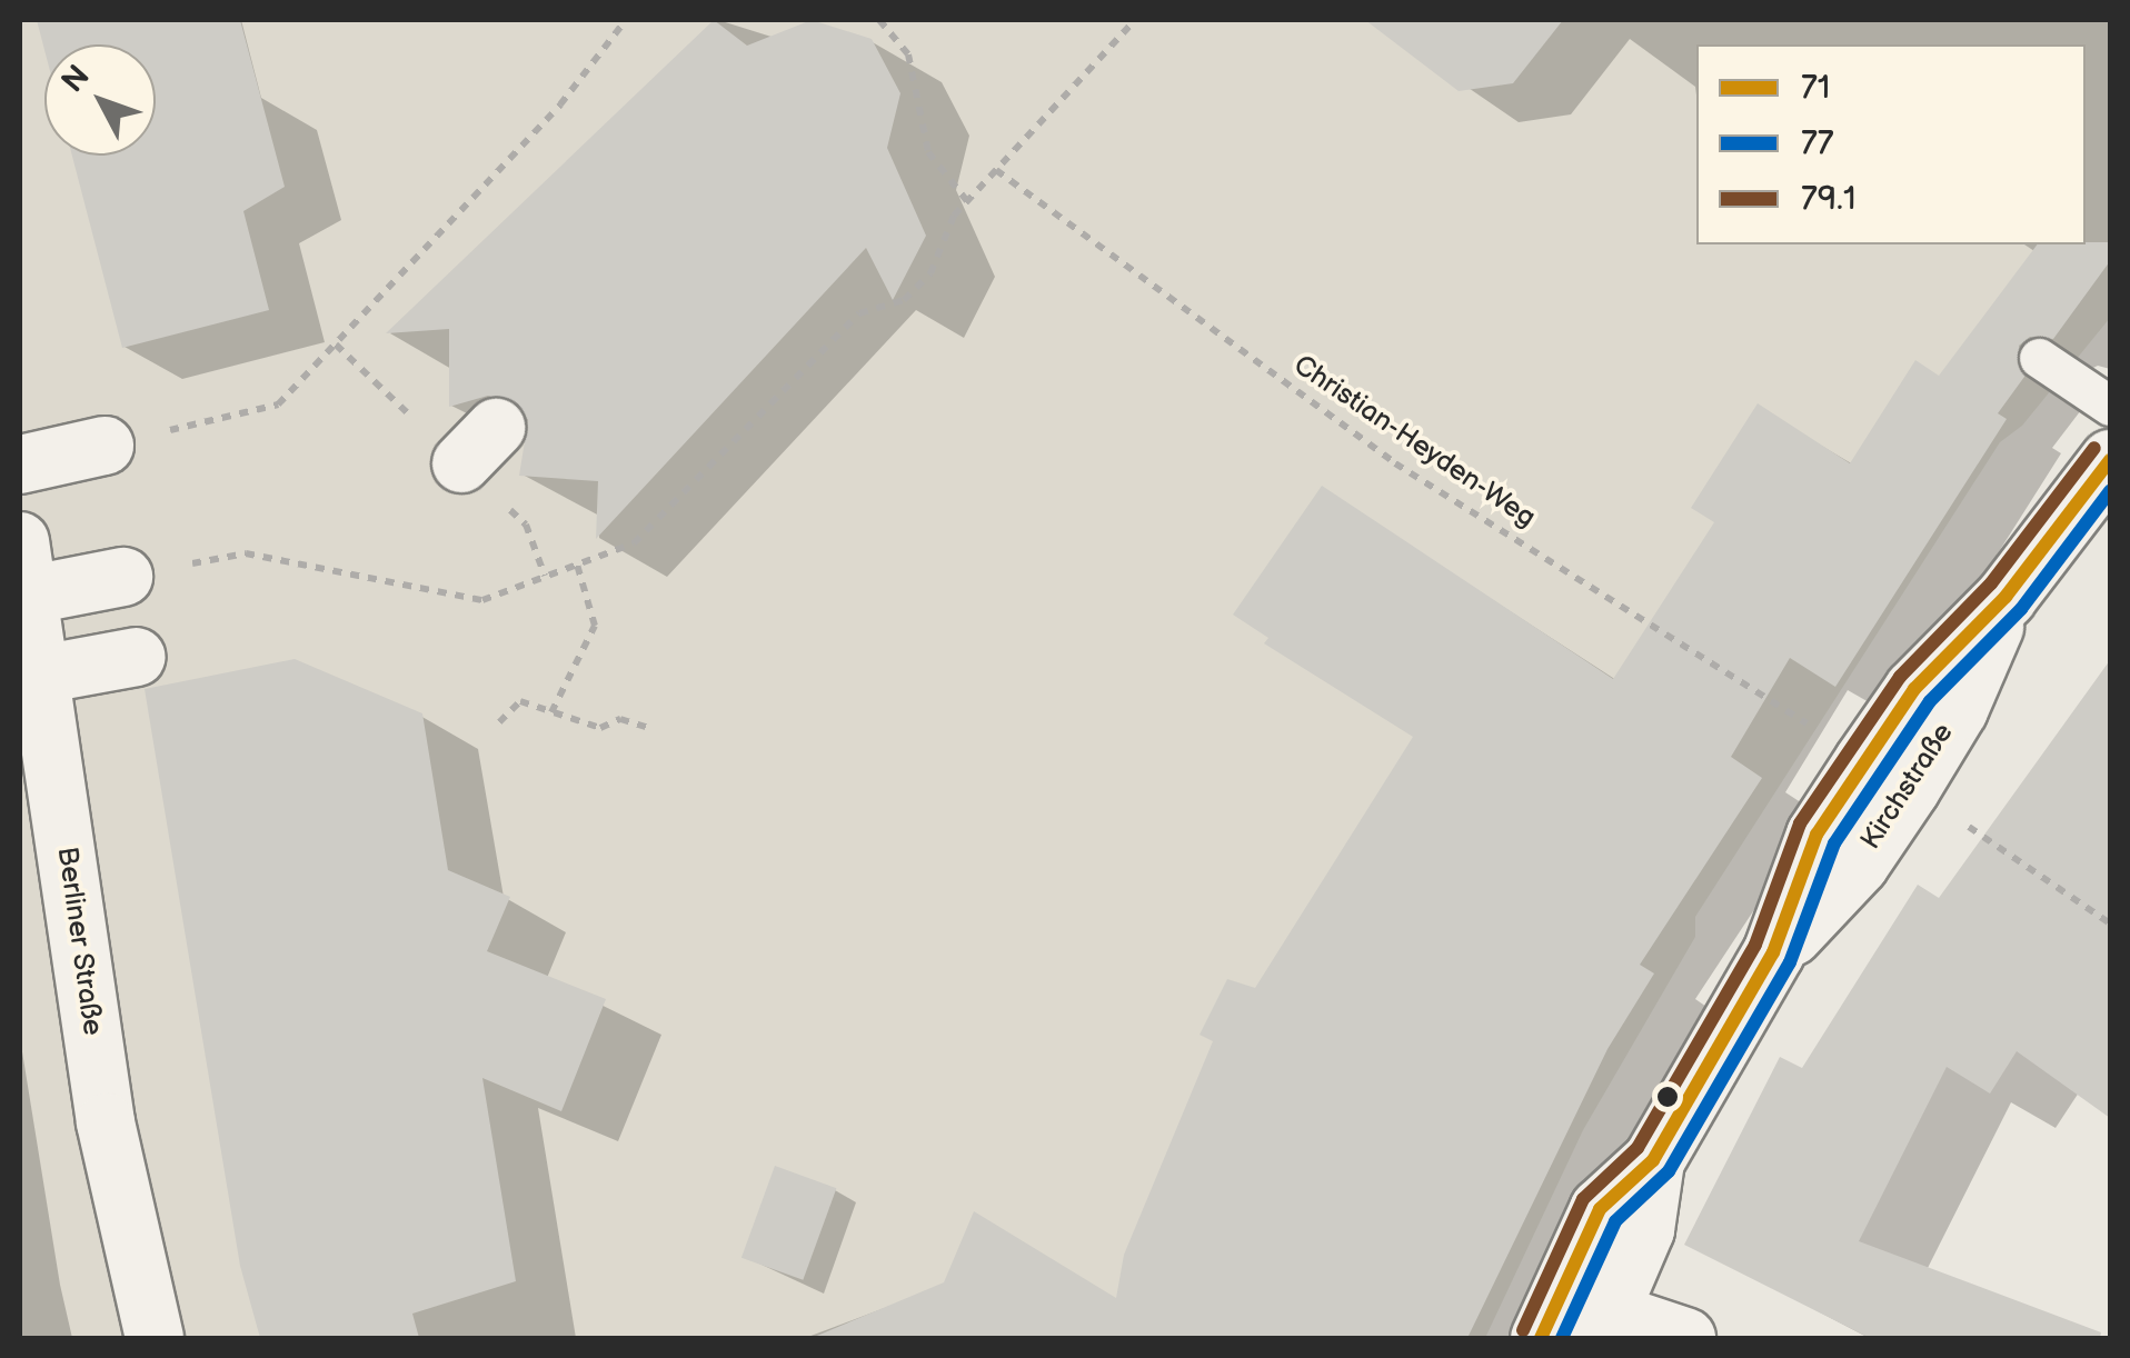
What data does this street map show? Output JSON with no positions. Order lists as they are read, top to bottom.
{
  "streets": {
    "street": ["Kirchstraße", "Berliner Straße"],
    "path": ["Christian-Heyden-Weg"]
  },
  "lines": ["transit line 79.1", "transit line 71", "transit line 77"],
  "legend": ["71", "77", "79.1"],
  "north": "top left"
}
